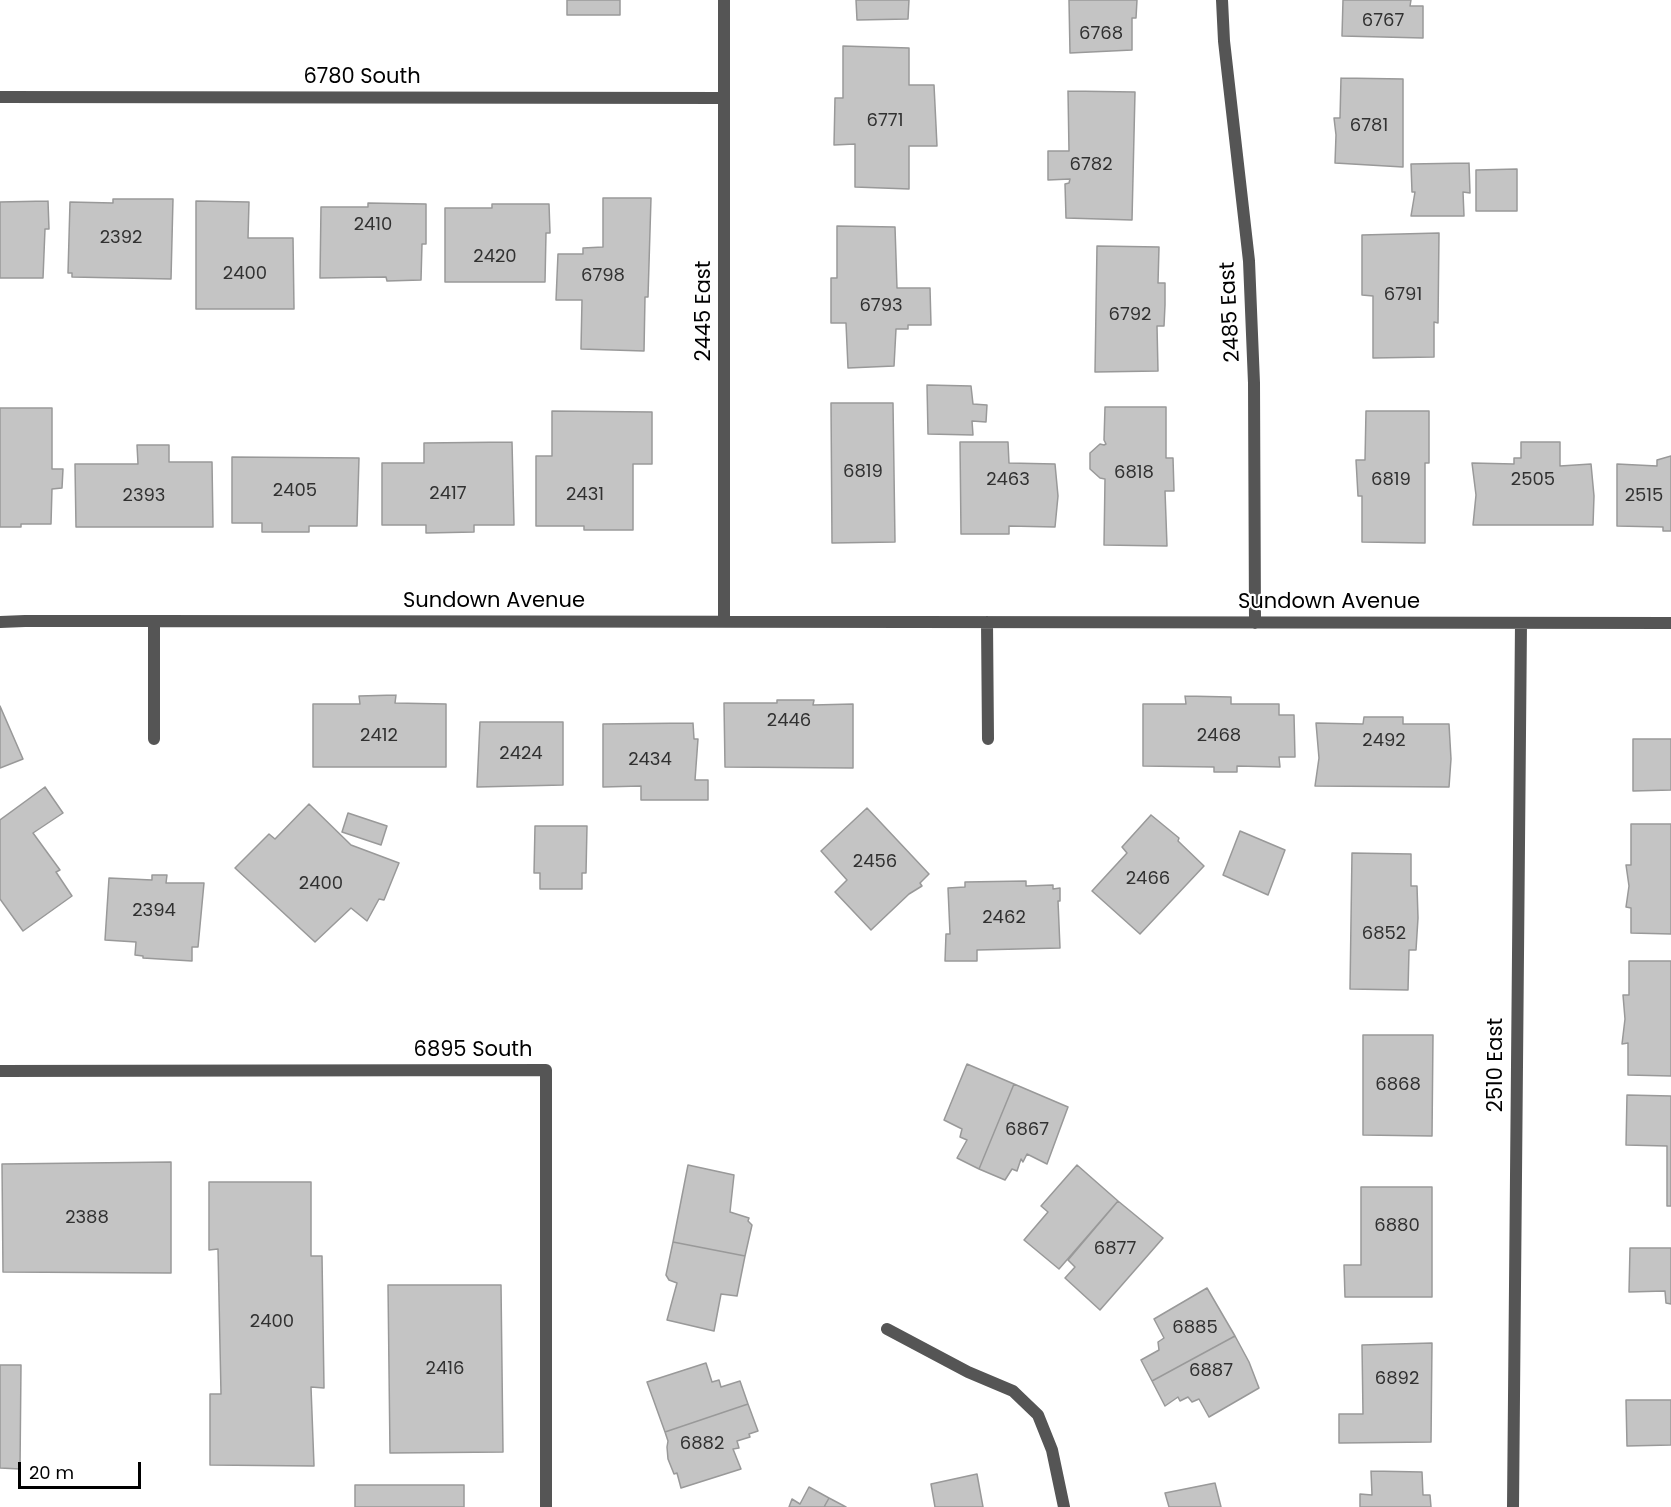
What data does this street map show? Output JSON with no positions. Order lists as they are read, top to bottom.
{
  "streets": {
    "street": [
      "6780 South",
      "2445 East",
      "2485 East",
      "Sundown Avenue",
      "6895 South",
      "2510 East"
    ]
  },
  "crossings": [
    ["6780 South", "2445 East"],
    ["2445 East", "Sundown Avenue"],
    ["2485 East", "Sundown Avenue"],
    ["Sundown Avenue", "2510 East"]
  ],
  "house_numbers": [
    "6767",
    "6768",
    "6771",
    "6781",
    "6782",
    "2410",
    "2392",
    "2420",
    "2400",
    "6798",
    "6791",
    "6793",
    "6792",
    "6819",
    "6818",
    "2463",
    "6819",
    "2505",
    "2405",
    "2417",
    "2431",
    "2393",
    "2515",
    "2446",
    "2412",
    "2468",
    "2492",
    "2424",
    "2434",
    "2456",
    "2466",
    "2400",
    "2394",
    "2462",
    "6852",
    "6868",
    "6867",
    "2388",
    "6880",
    "6877",
    "2400",
    "6885",
    "2416",
    "6887",
    "6892",
    "6882"
  ],
  "scale_bar": "20 m"
}
